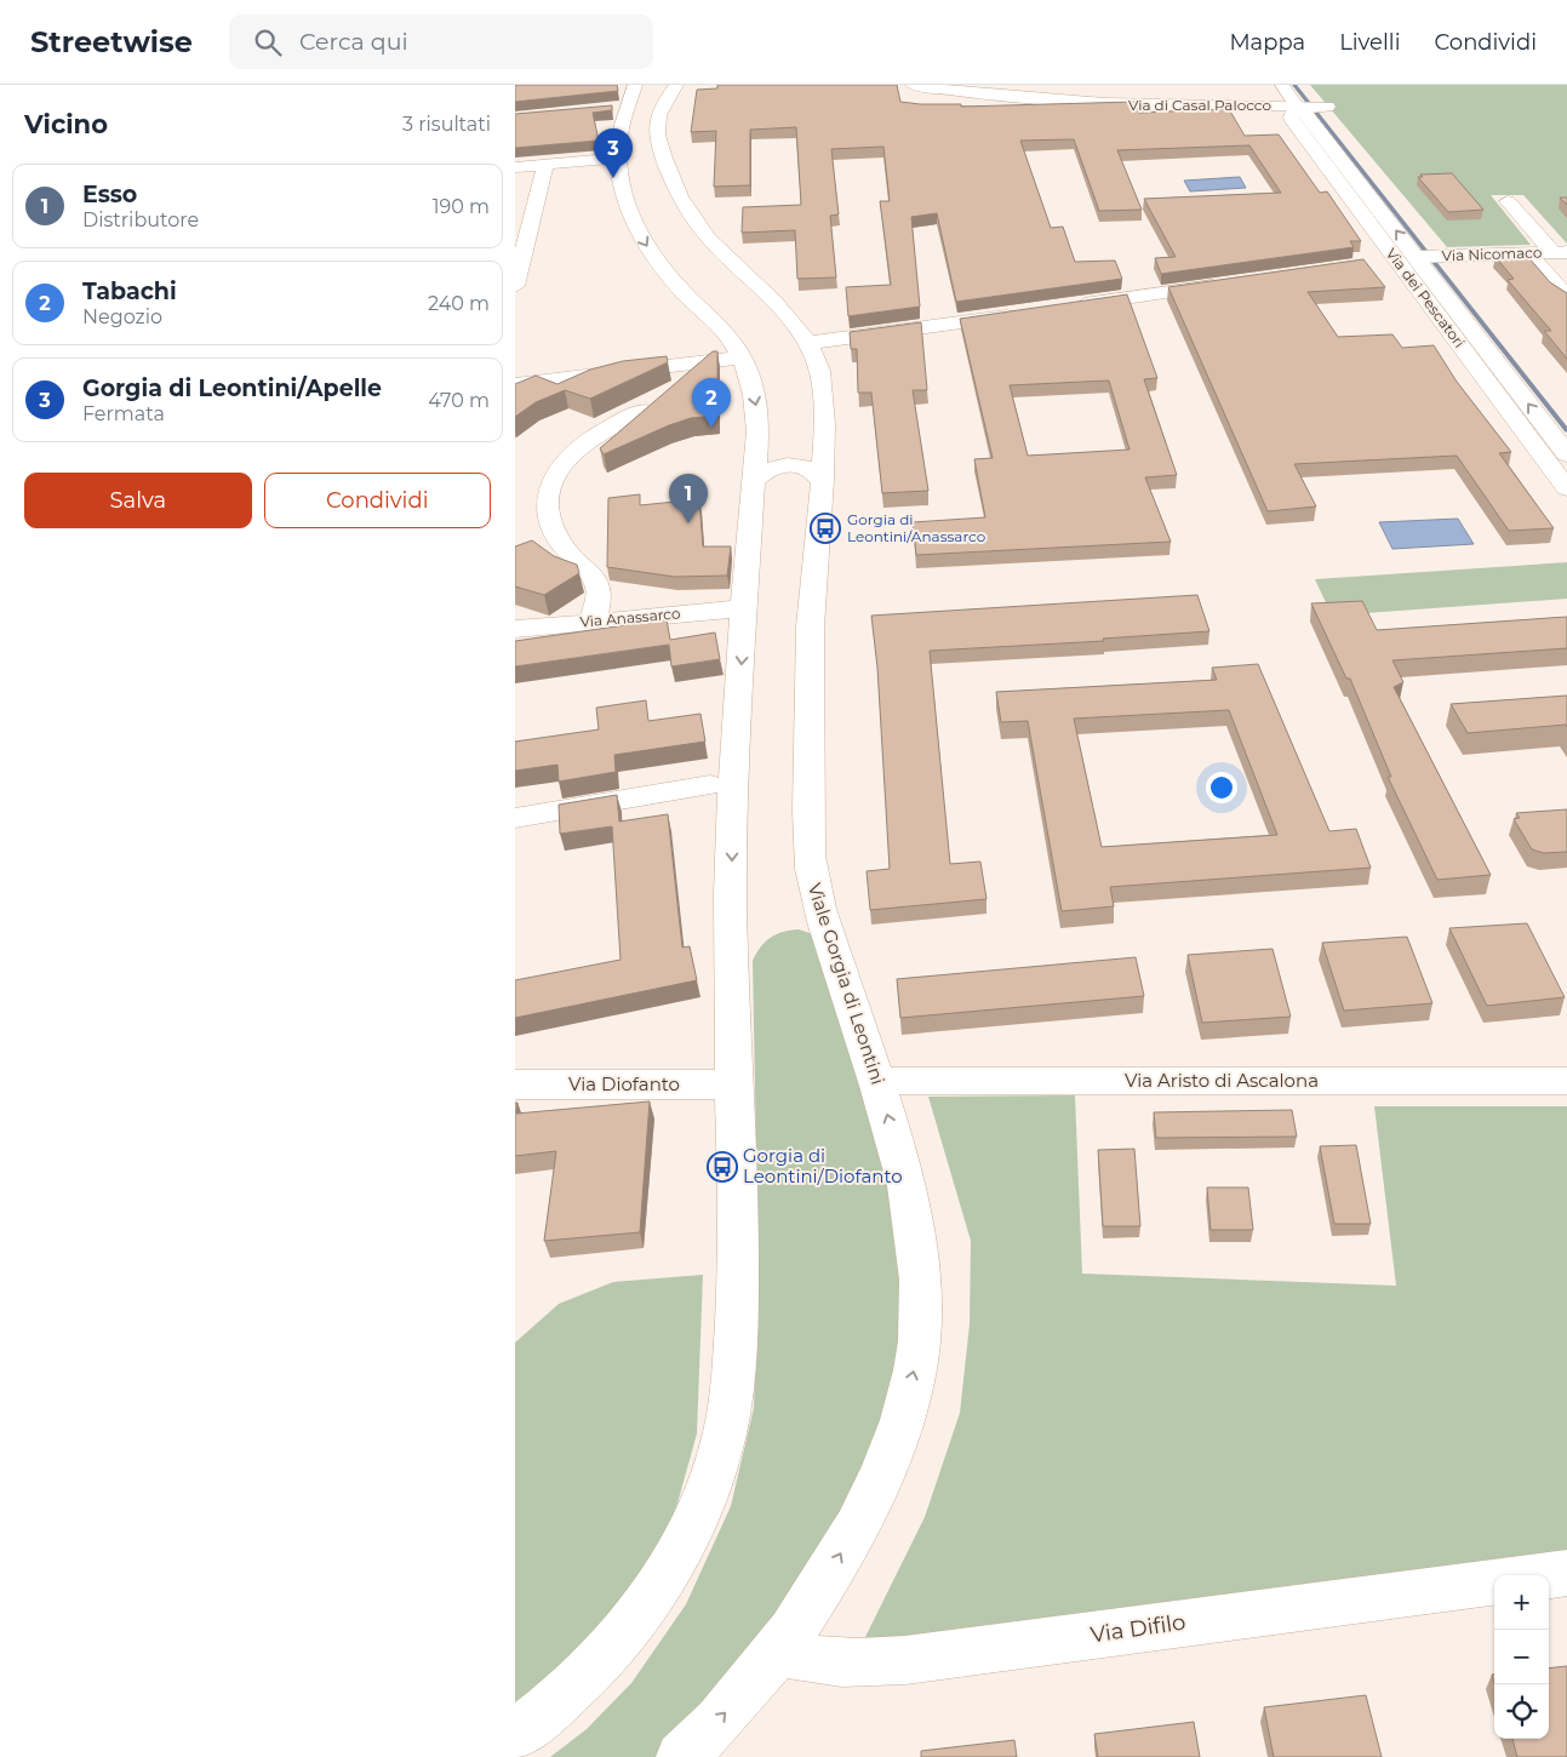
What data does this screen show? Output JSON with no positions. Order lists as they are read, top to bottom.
{
  "streets": {
    "street": [
      "Via di Casal Palocco",
      "Via Nicomaco",
      "Via dei Pescatori",
      "Via Anassarco",
      "Viale Gorgia di Leontini",
      "Via Aristo di Ascalona",
      "Via Diofanto",
      "Via Difilo"
    ]
  },
  "crossings": [
    ["Via di Casal Palocco", "Via dei Pescatori"],
    ["Via Nicomaco", "Via dei Pescatori"],
    ["Via Anassarco", "Viale Gorgia di Leontini"],
    ["Viale Gorgia di Leontini", "Via Aristo di Ascalona"],
    ["Viale Gorgia di Leontini", "Via Diofanto"],
    ["Viale Gorgia di Leontini", "Via Difilo"]
  ],
  "places": {
    "bus stop": ["Gorgia di Leontini/Anassarco", "Gorgia di Leontini/Diofanto"]
  },
  "page": {
    "header": "Streetwise",
    "search": "Cerca qui",
    "nav": ["Mappa", "Livelli", "Condividi"],
    "heading": ["Vicino", "3 risultati"],
    "pins": ["3", "2", "1"],
    "list": [
      {
        "mark": "1",
        "name": "Esso",
        "note": "Distributore",
        "value": "190 m"
      },
      {
        "mark": "2",
        "name": "Tabachi",
        "note": "Negozio",
        "value": "240 m"
      },
      {
        "mark": "3",
        "name": "Gorgia di Leontini/Apelle",
        "note": "Fermata",
        "value": "470 m"
      }
    ],
    "buttons": ["Salva", "Condividi"],
    "map_buttons": ["+", "−"]
  }
}
